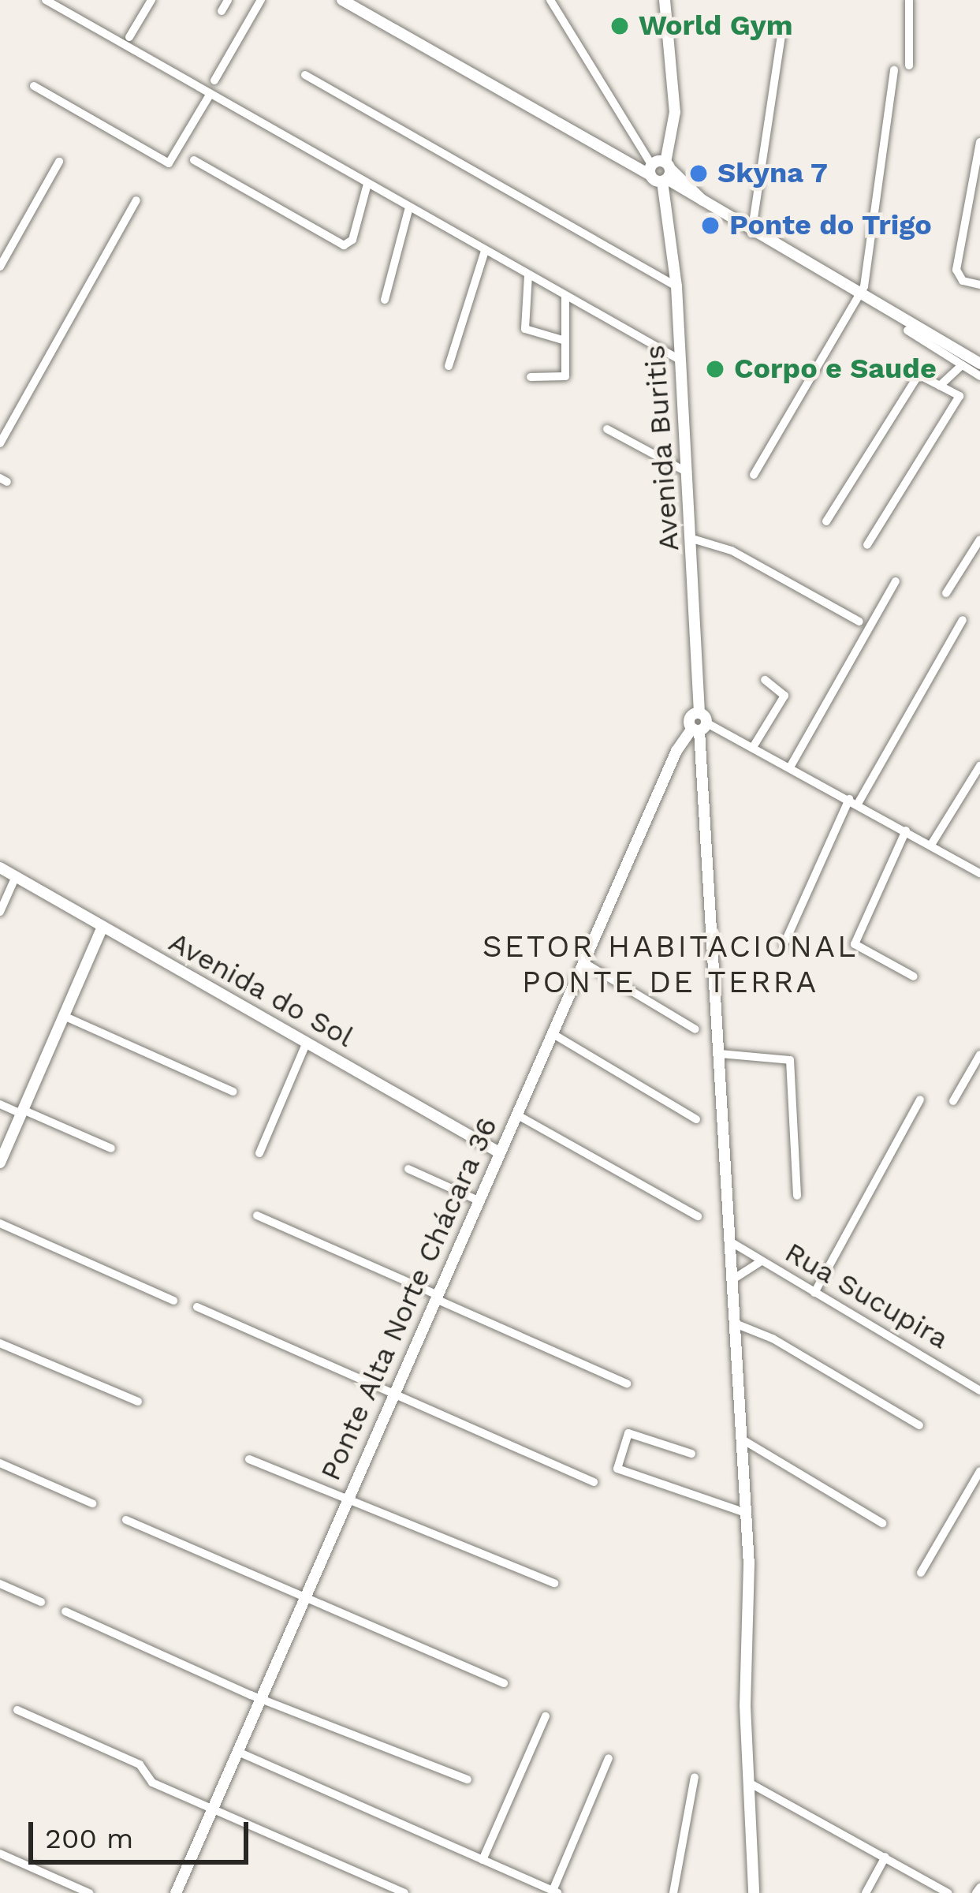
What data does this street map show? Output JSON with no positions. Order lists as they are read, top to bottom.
{
  "streets": {
    "street": [
      "Avenida Buritis",
      "Avenida do Sol",
      "Rua Sucupira",
      "Ponte Alta Norte Chácara 36"
    ]
  },
  "crossings": [
    ["Avenida Buritis", "Rua Sucupira"],
    ["Avenida Buritis", "Ponte Alta Norte Chácara 36"],
    ["Avenida do Sol", "Ponte Alta Norte Chácara 36"]
  ],
  "districts": ["SETOR HABITACIONAL PONTE DE TERRA"],
  "places": [
    "World Gym",
    "Skyna 7",
    "Ponte do Trigo",
    "Corpo e Saude"
  ],
  "scale_bar": "200 m"
}
